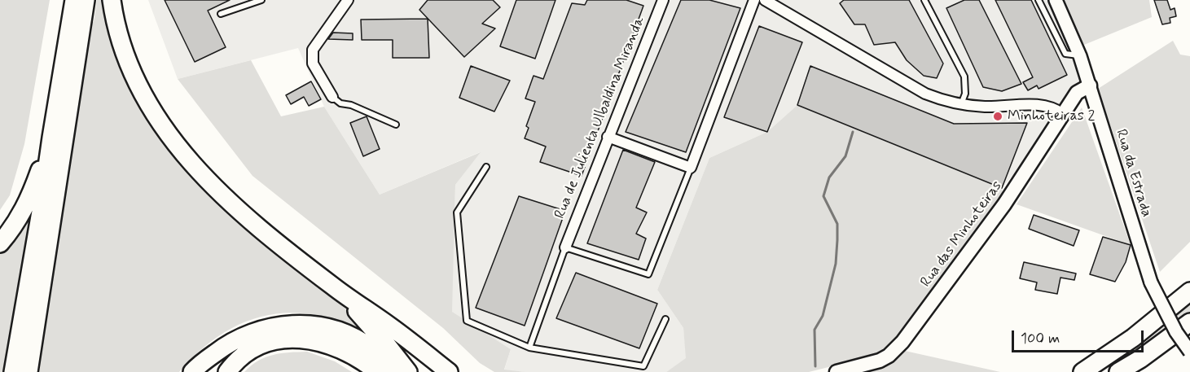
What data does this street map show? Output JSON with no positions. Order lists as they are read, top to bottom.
{
  "streets": {
    "main road": ["Rua das Minhoteiras"],
    "street": ["Rua de Julienta Ulbaldina Miranda", "Rua da Estrada"]
  },
  "crossings": [
    ["Rua da Estrada", "Rua das Minhoteiras"]
  ],
  "places": ["Minhoteiras 2"],
  "scale_bar": "100 m"
}
